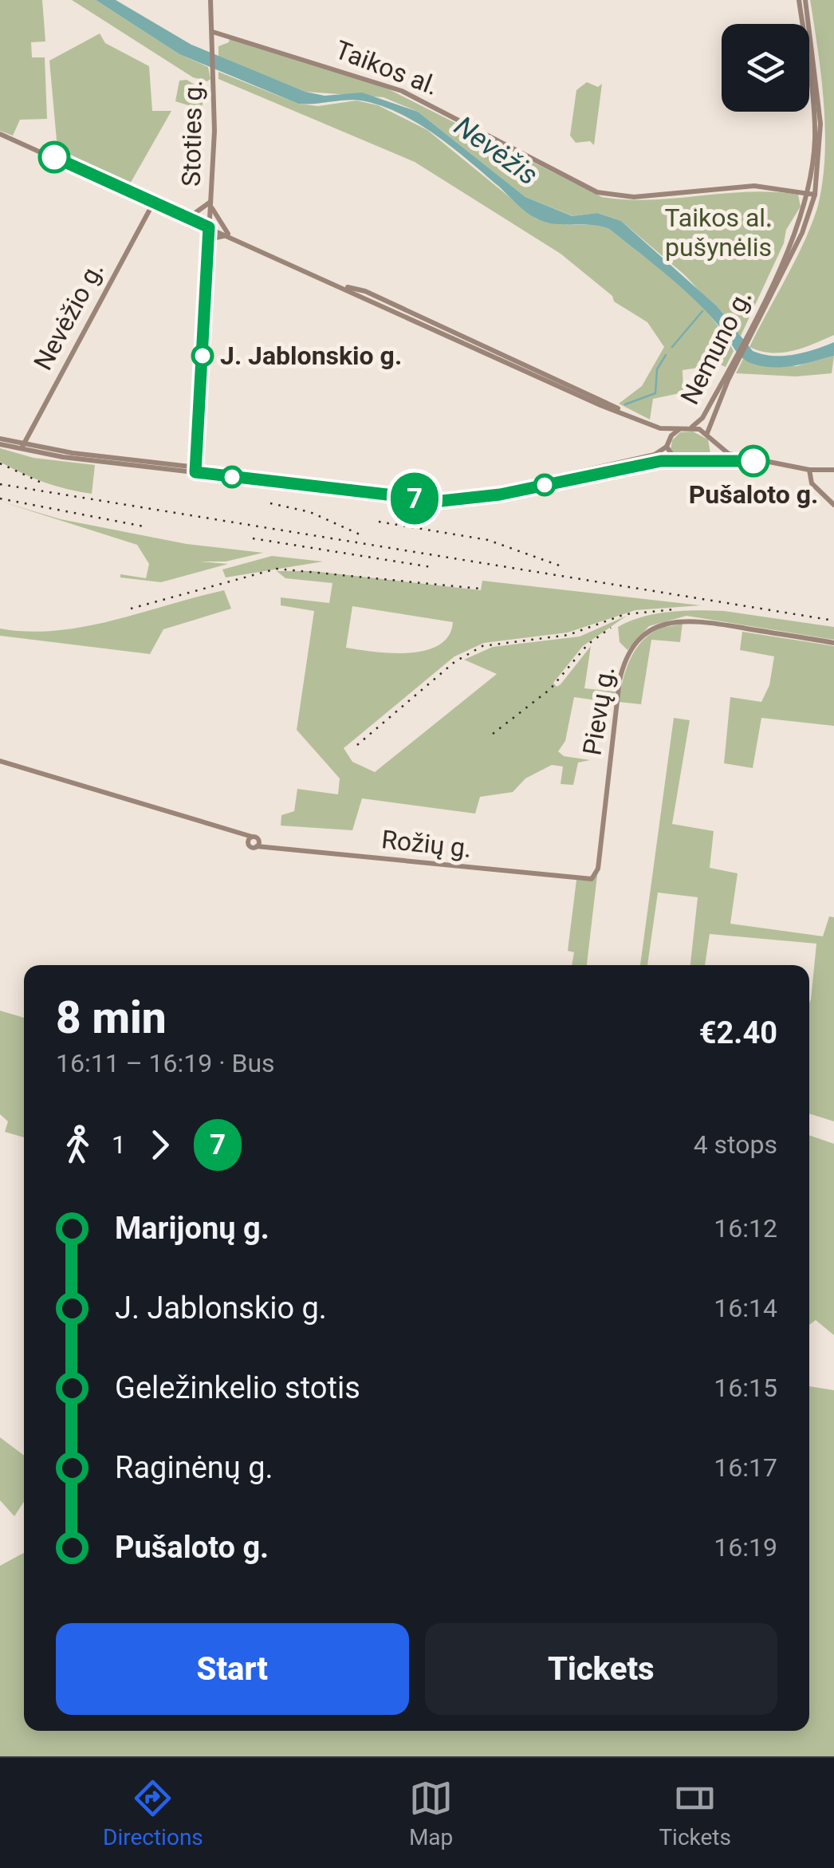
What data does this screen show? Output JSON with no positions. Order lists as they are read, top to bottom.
{
  "streets": {
    "main road": [
      "Taikos al.",
      "Stoties g.",
      "Nevėžio g.",
      "Nemuno g.",
      "Pievų g.",
      "Rožių g."
    ]
  },
  "crossings": [
    ["Taikos al.", "Stoties g."],
    ["Taikos al.", "Nemuno g."],
    ["Pievų g.", "Rožių g."]
  ],
  "water": ["Nevėžis"],
  "parks": ["Taikos al. pušynėlis"],
  "places": ["J. Jablonskio g.", "Pušaloto g."],
  "lines": ["bus line 7"],
  "page": {
    "on_map": "7",
    "heading": ["8 min", "16:11 – 16:19 · Bus", "€2.40"],
    "legs": ["1", "7", "4 stops"],
    "list": [
      {
        "name": "Marijonų g.",
        "value": "16:12"
      },
      {
        "name": "J. Jablonskio g.",
        "value": "16:14"
      },
      {
        "name": "Geležinkelio stotis",
        "value": "16:15"
      },
      {
        "name": "Raginėnų g.",
        "value": "16:17"
      },
      {
        "name": "Pušaloto g.",
        "value": "16:19"
      }
    ],
    "buttons": ["Start", "Tickets"],
    "tabs": ["Directions", "Map", "Tickets"]
  }
}
